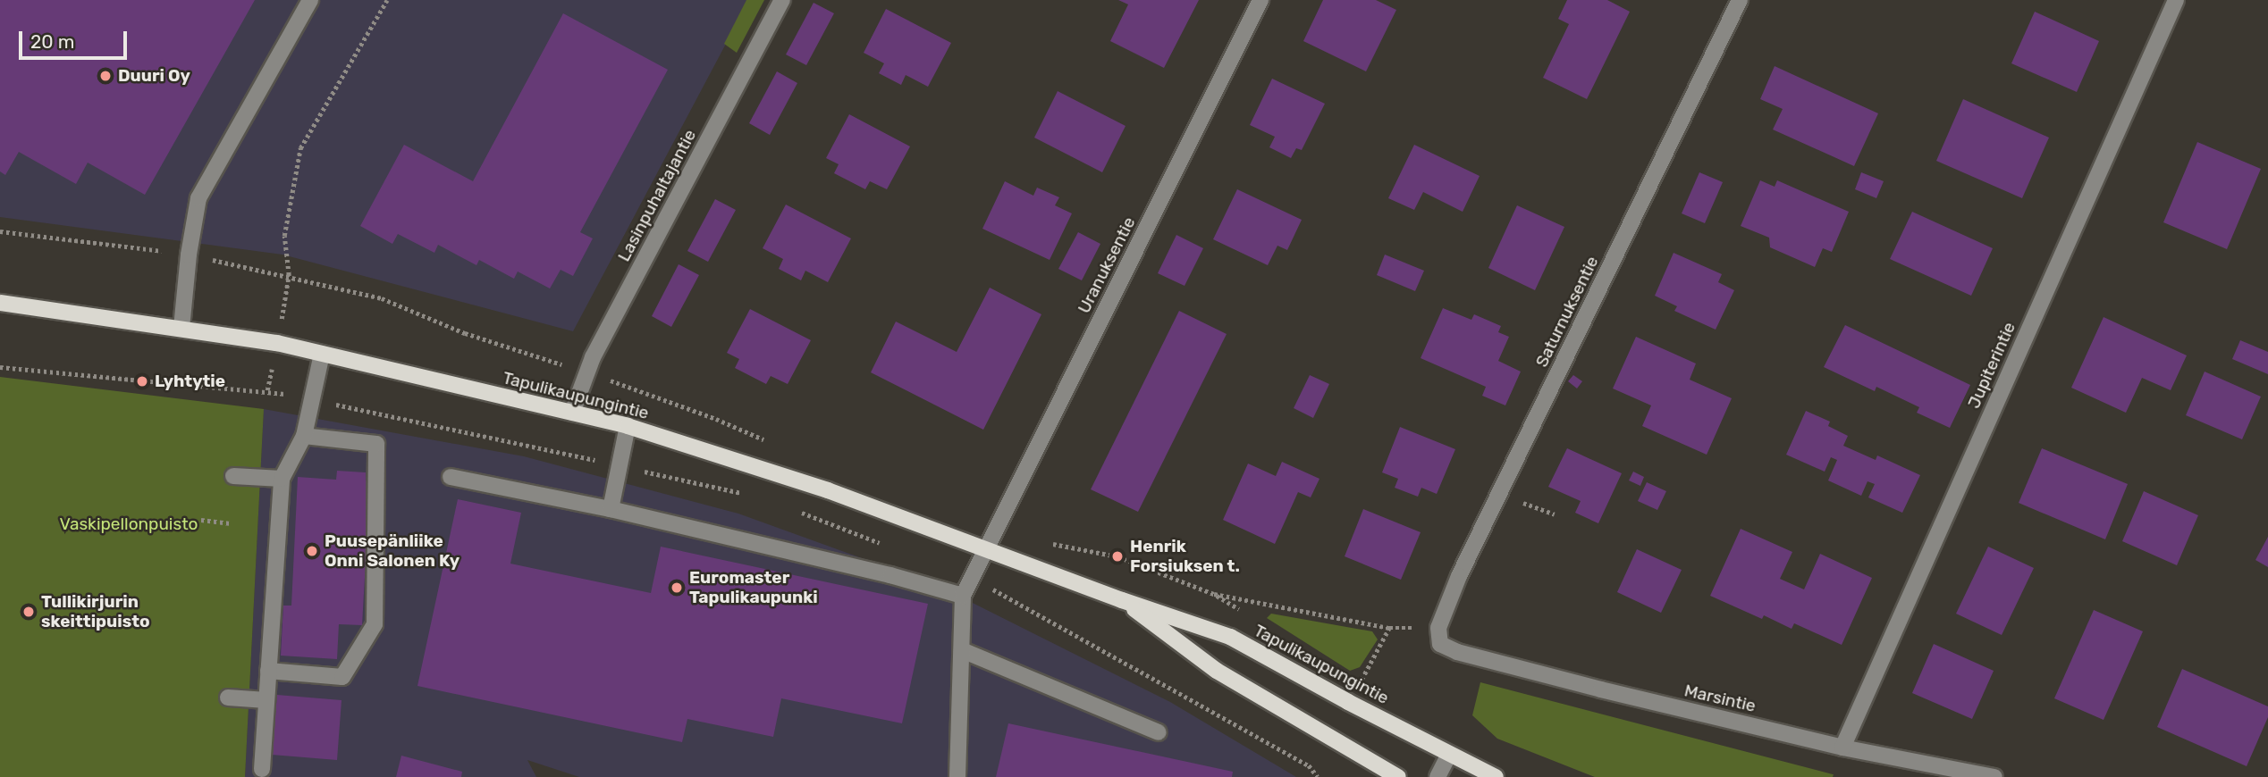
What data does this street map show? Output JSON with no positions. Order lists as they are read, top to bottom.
{
  "streets": {
    "main road": ["Tapulikaupungintie"],
    "street": [
      "Lasinpuhaltajantie",
      "Uranuksentie",
      "Saturnuksentie",
      "Jupiterintie",
      "Marsintie"
    ]
  },
  "crossings": [
    ["Lasinpuhaltajantie", "Tapulikaupungintie"],
    ["Uranuksentie", "Tapulikaupungintie"],
    ["Saturnuksentie", "Marsintie"],
    ["Jupiterintie", "Marsintie"]
  ],
  "parks": ["Vaskipellonpuisto"],
  "places": [
    "Duuri Oy",
    "Lyhtytie",
    "Puusepänliike Onni Salonen Ky",
    "Henrik Forsiuksen t.",
    "Euromaster Tapulikaupunki",
    "Tullikirjurin skeittipuisto"
  ],
  "scale_bar": "20 m"
}
